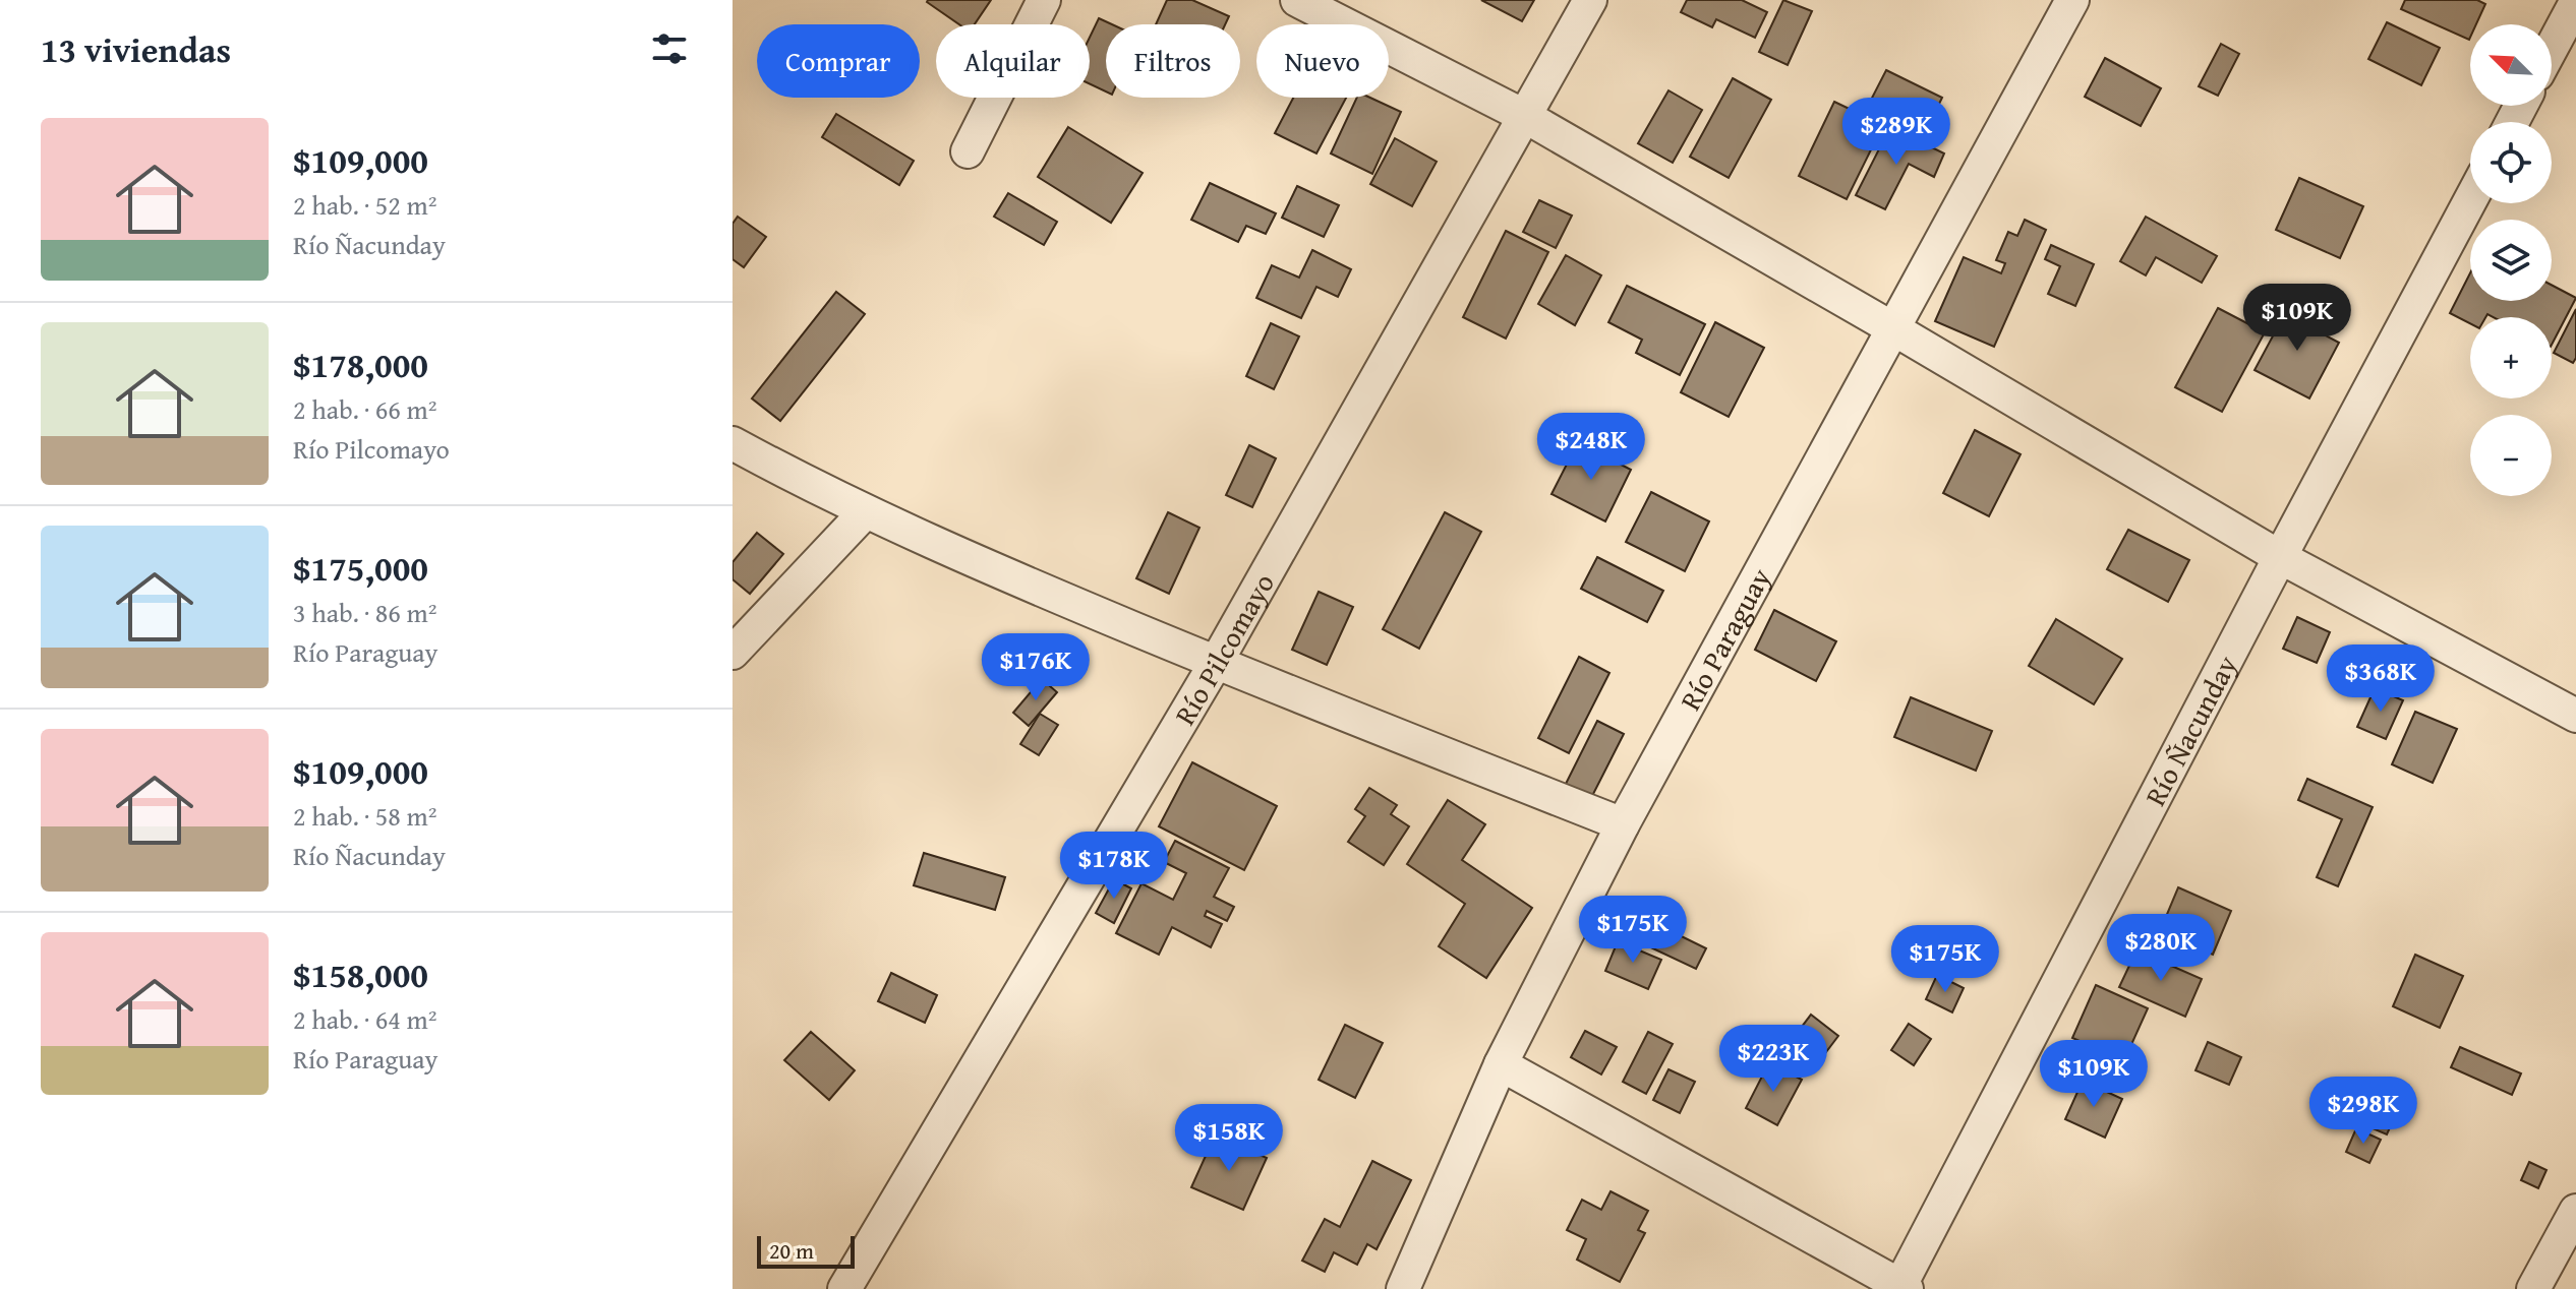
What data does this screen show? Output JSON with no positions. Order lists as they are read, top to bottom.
{
  "streets": {
    "street": ["Río Paraguay", "Río Pilcomayo", "Río Ñacunday"]
  },
  "scale_bar": "20 m",
  "north": "top left",
  "page": {
    "heading": "13 viviendas",
    "map_buttons": ["+", "−"],
    "chip": [
      "Comprar",
      "Alquilar",
      "Filtros",
      "Nuevo"
    ],
    "list": [
      {
        "name": "$109,000",
        "note": "2 hab. · 52 m² · Río Ñacunday"
      },
      {
        "name": "$178,000",
        "note": "2 hab. · 66 m² · Río Pilcomayo"
      },
      {
        "name": "$175,000",
        "note": "3 hab. · 86 m² · Río Paraguay"
      },
      {
        "name": "$109,000",
        "note": "2 hab. · 58 m² · Río Ñacunday"
      },
      {
        "name": "$158,000",
        "note": "2 hab. · 64 m² · Río Paraguay"
      }
    ],
    "price": [
      "$289K",
      "$109K",
      "$248K",
      "$176K",
      "$368K",
      "$178K",
      "$175K",
      "$280K",
      "$175K",
      "$223K",
      "$109K",
      "$298K",
      "$158K"
    ],
    "scale": "20 m"
  }
}
